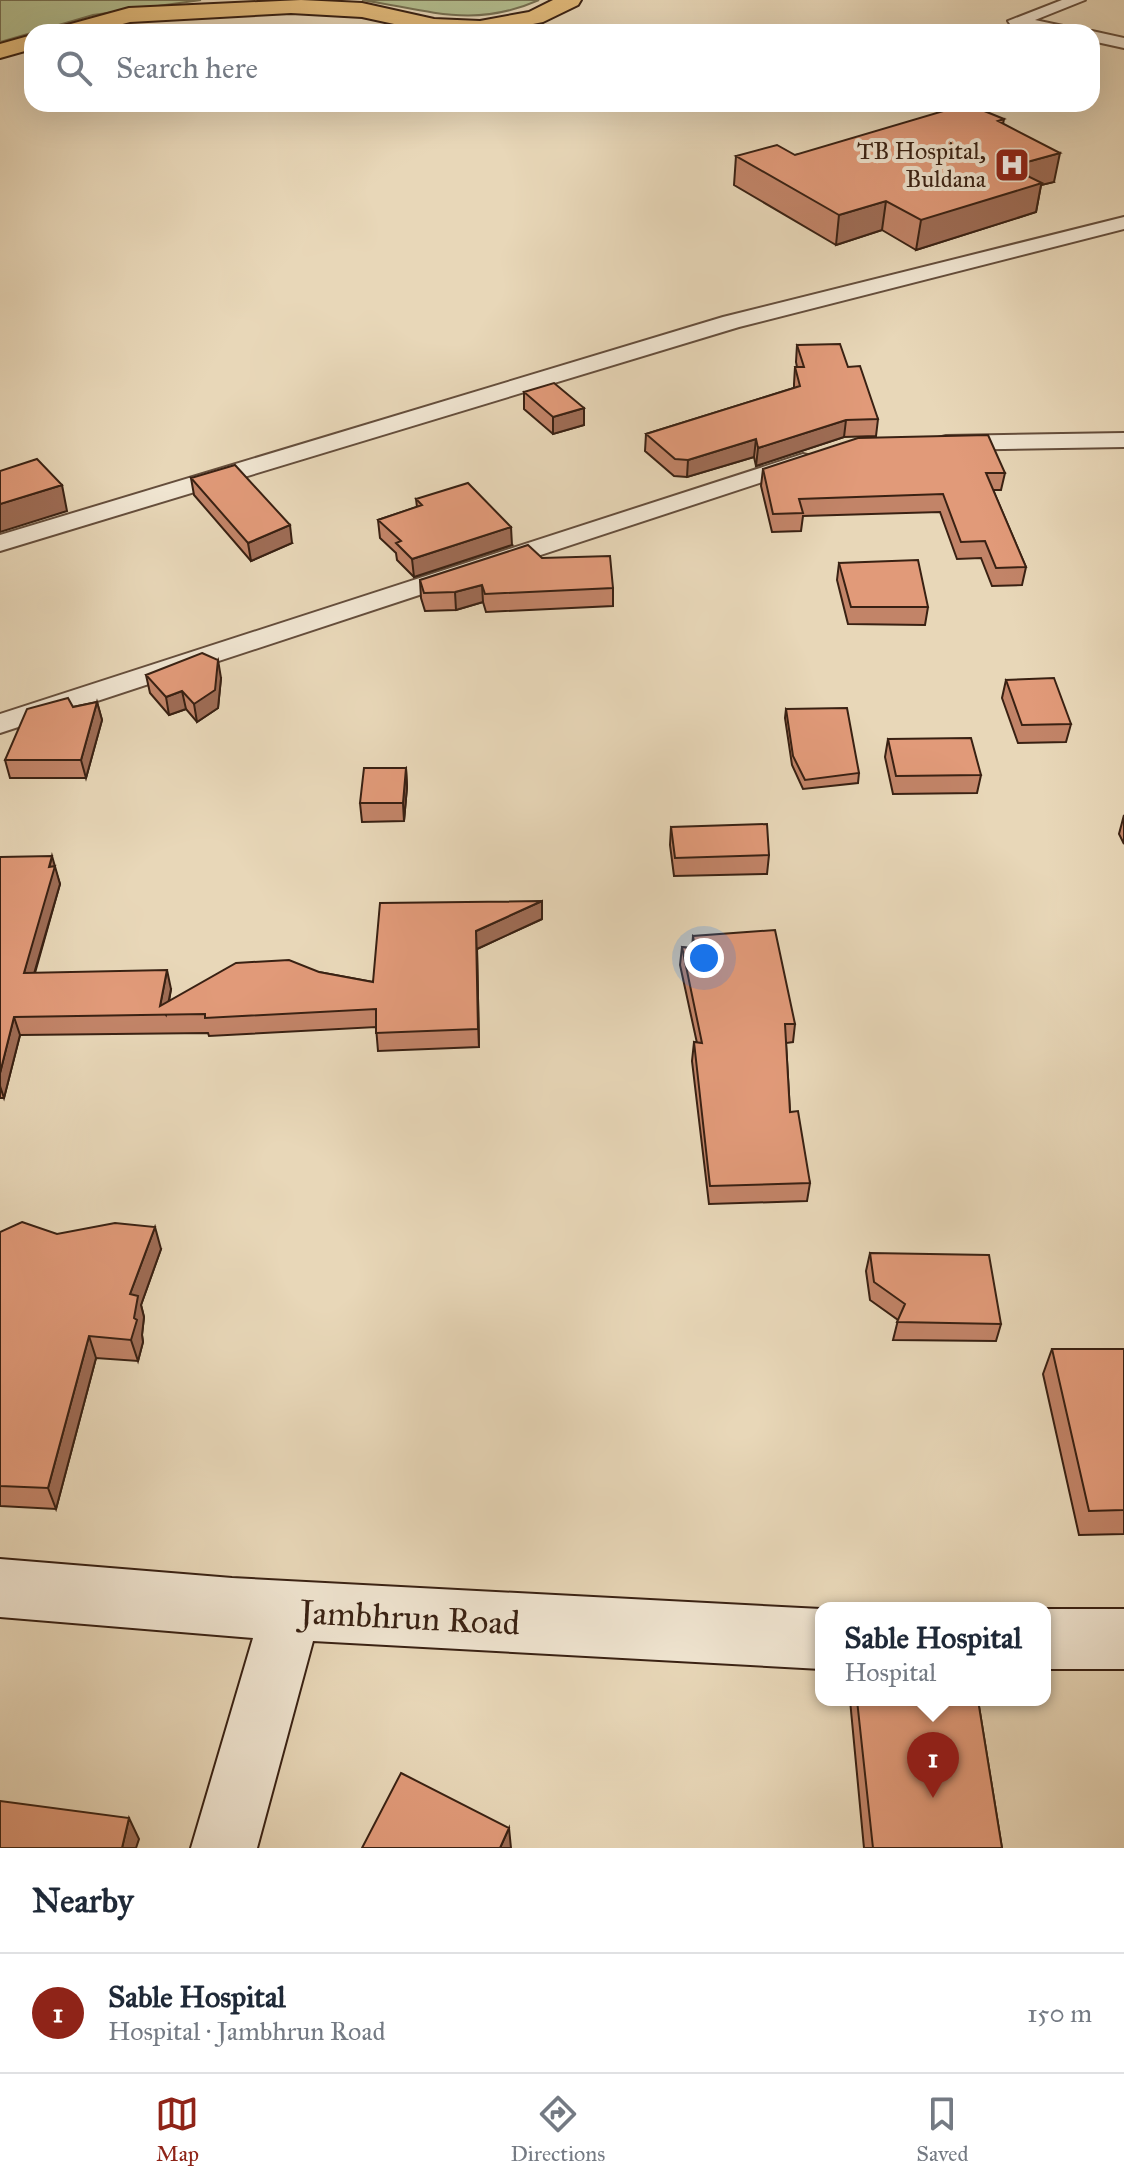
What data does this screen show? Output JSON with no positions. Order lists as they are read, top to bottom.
{
  "streets": {
    "street": ["Jambhrun Road"]
  },
  "places": {
    "hospital": ["TB Hospital, Buldana"]
  },
  "page": {
    "search": "Search here",
    "popup": ["Sable Hospital", "Hospital"],
    "pins": "1",
    "heading": "Nearby",
    "list": [
      {
        "mark": "1",
        "name": "Sable Hospital",
        "note": "Hospital · Jambhrun Road",
        "value": "150 m"
      }
    ],
    "nav": ["Map", "Directions", "Saved"]
  }
}
